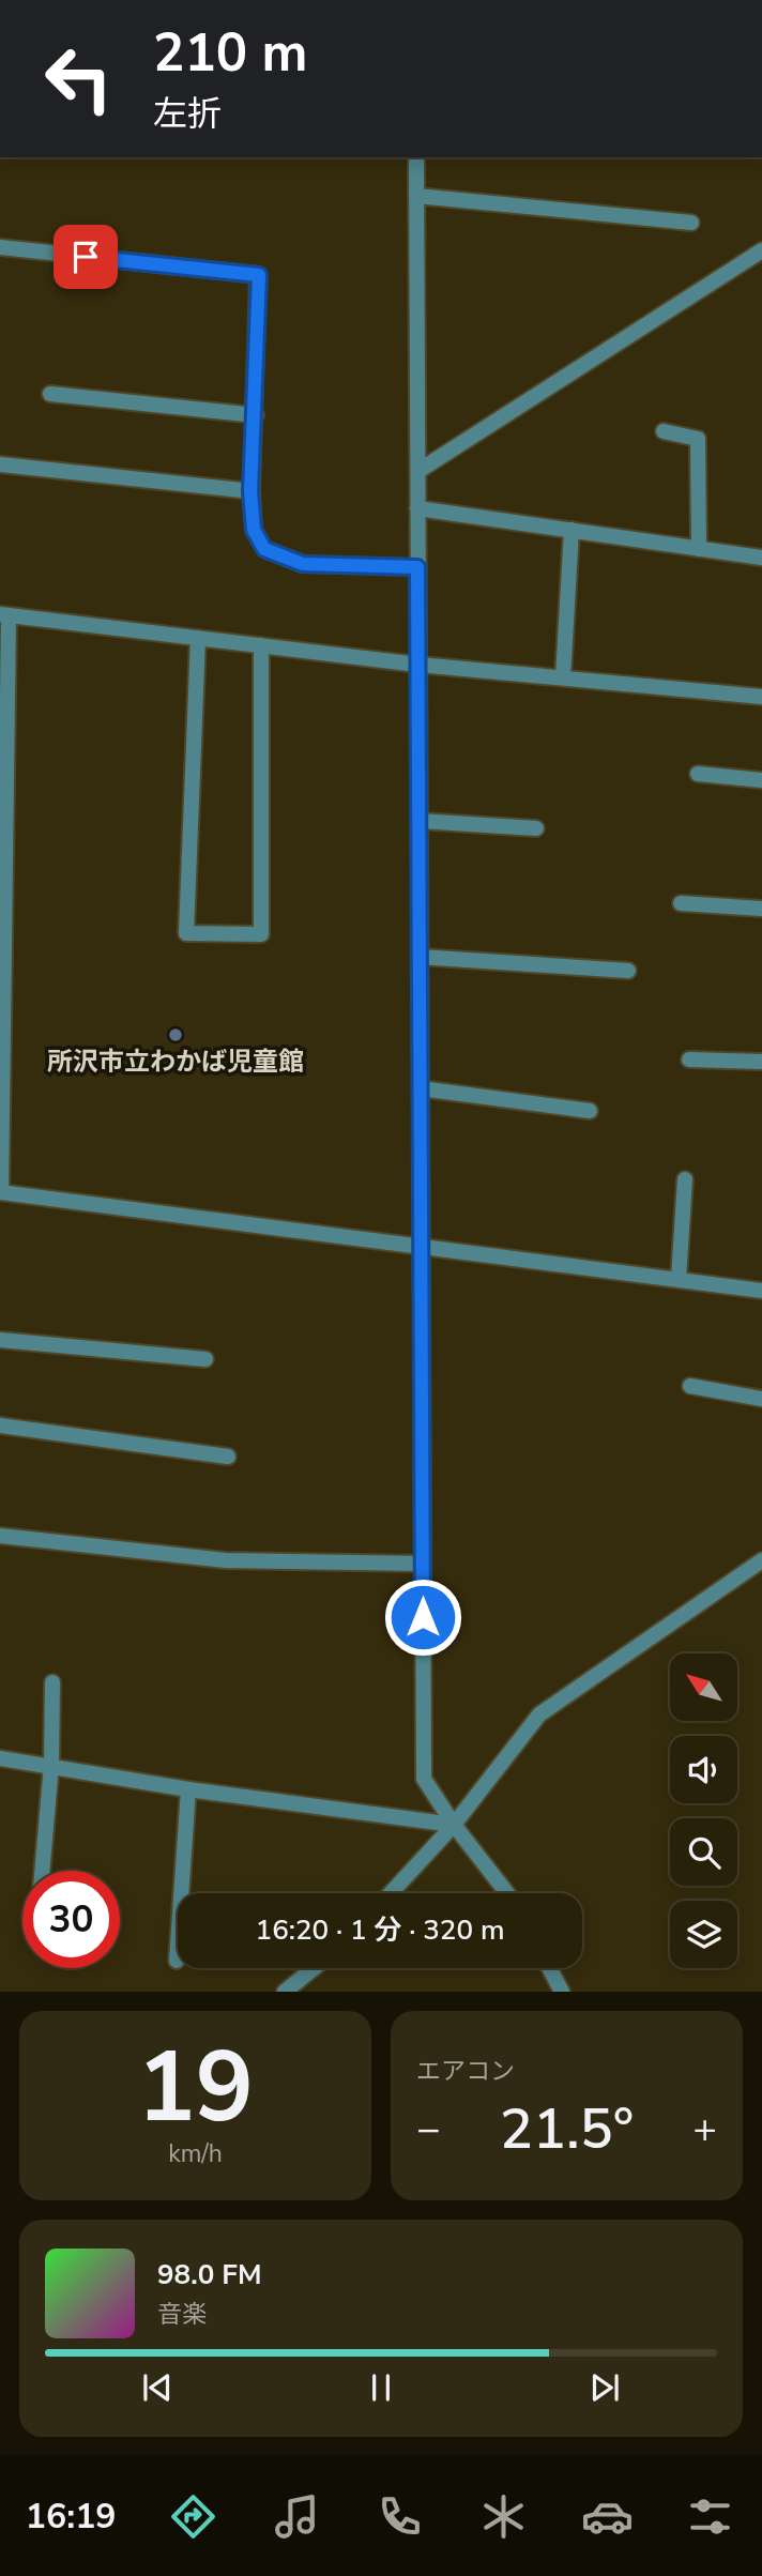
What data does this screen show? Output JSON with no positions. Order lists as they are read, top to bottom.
{
  "places": ["所沢市立わかば児童館"],
  "north": "top left",
  "page": {
    "turn": ["210 m", "左折"],
    "limit": "30",
    "trip": "16:20 · 1 分 · 320 m",
    "tile": [
      ["19", "km/h"],
      "エアコン"
    ],
    "heat": ["−", "21.5°", "+"],
    "song": ["98.0 FM", "音楽"],
    "tabs": "16:19"
  }
}
